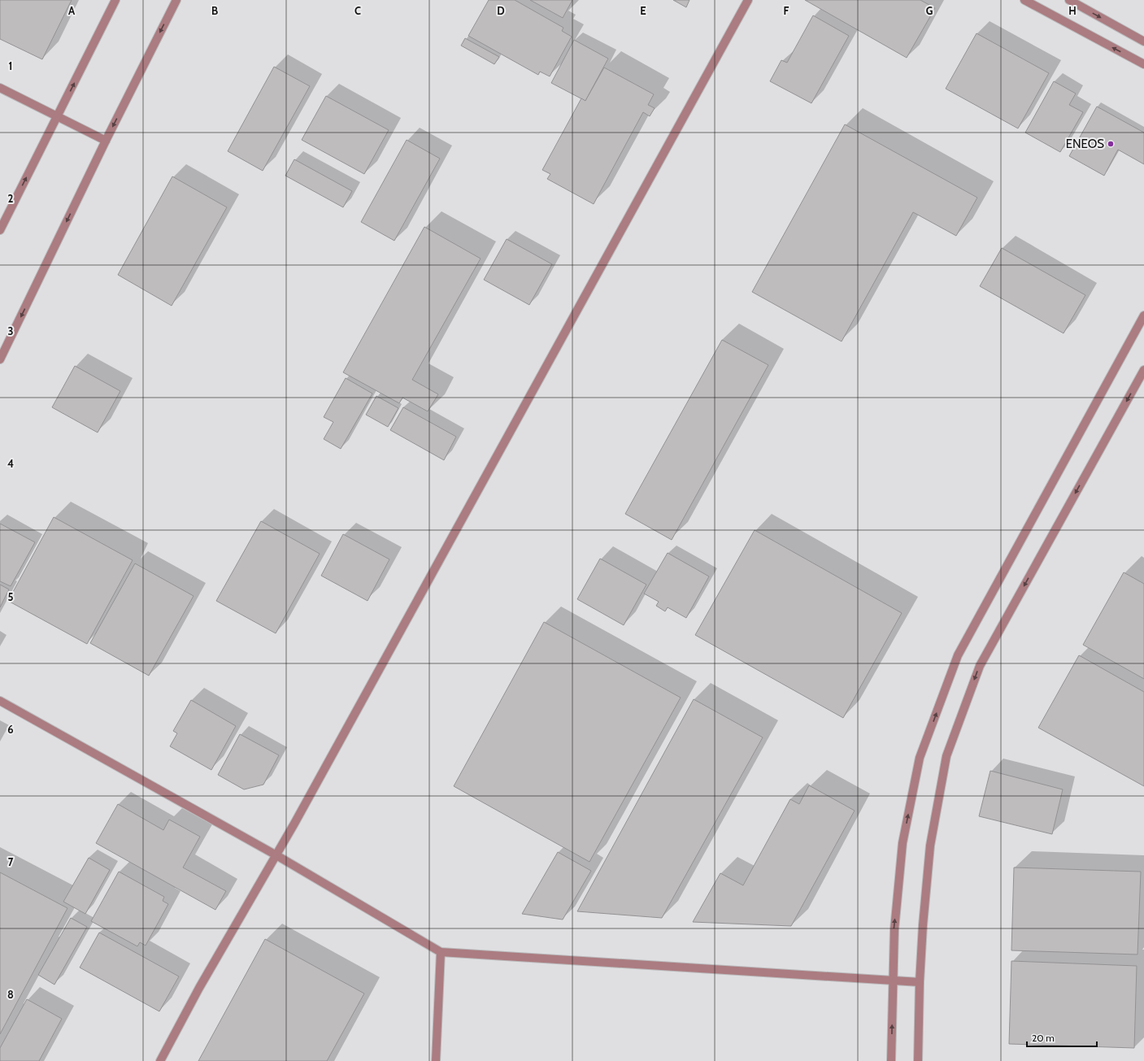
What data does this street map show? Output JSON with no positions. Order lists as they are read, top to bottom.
{
  "places": ["ENEOS"],
  "scale_bar": "20 m",
  "grid": {
    "columns": [
      "A",
      "B",
      "C",
      "D",
      "E",
      "F",
      "G",
      "H"
    ],
    "rows": [
      "1",
      "2",
      "3",
      "4",
      "5",
      "6",
      "7",
      "8"
    ]
  }
}
